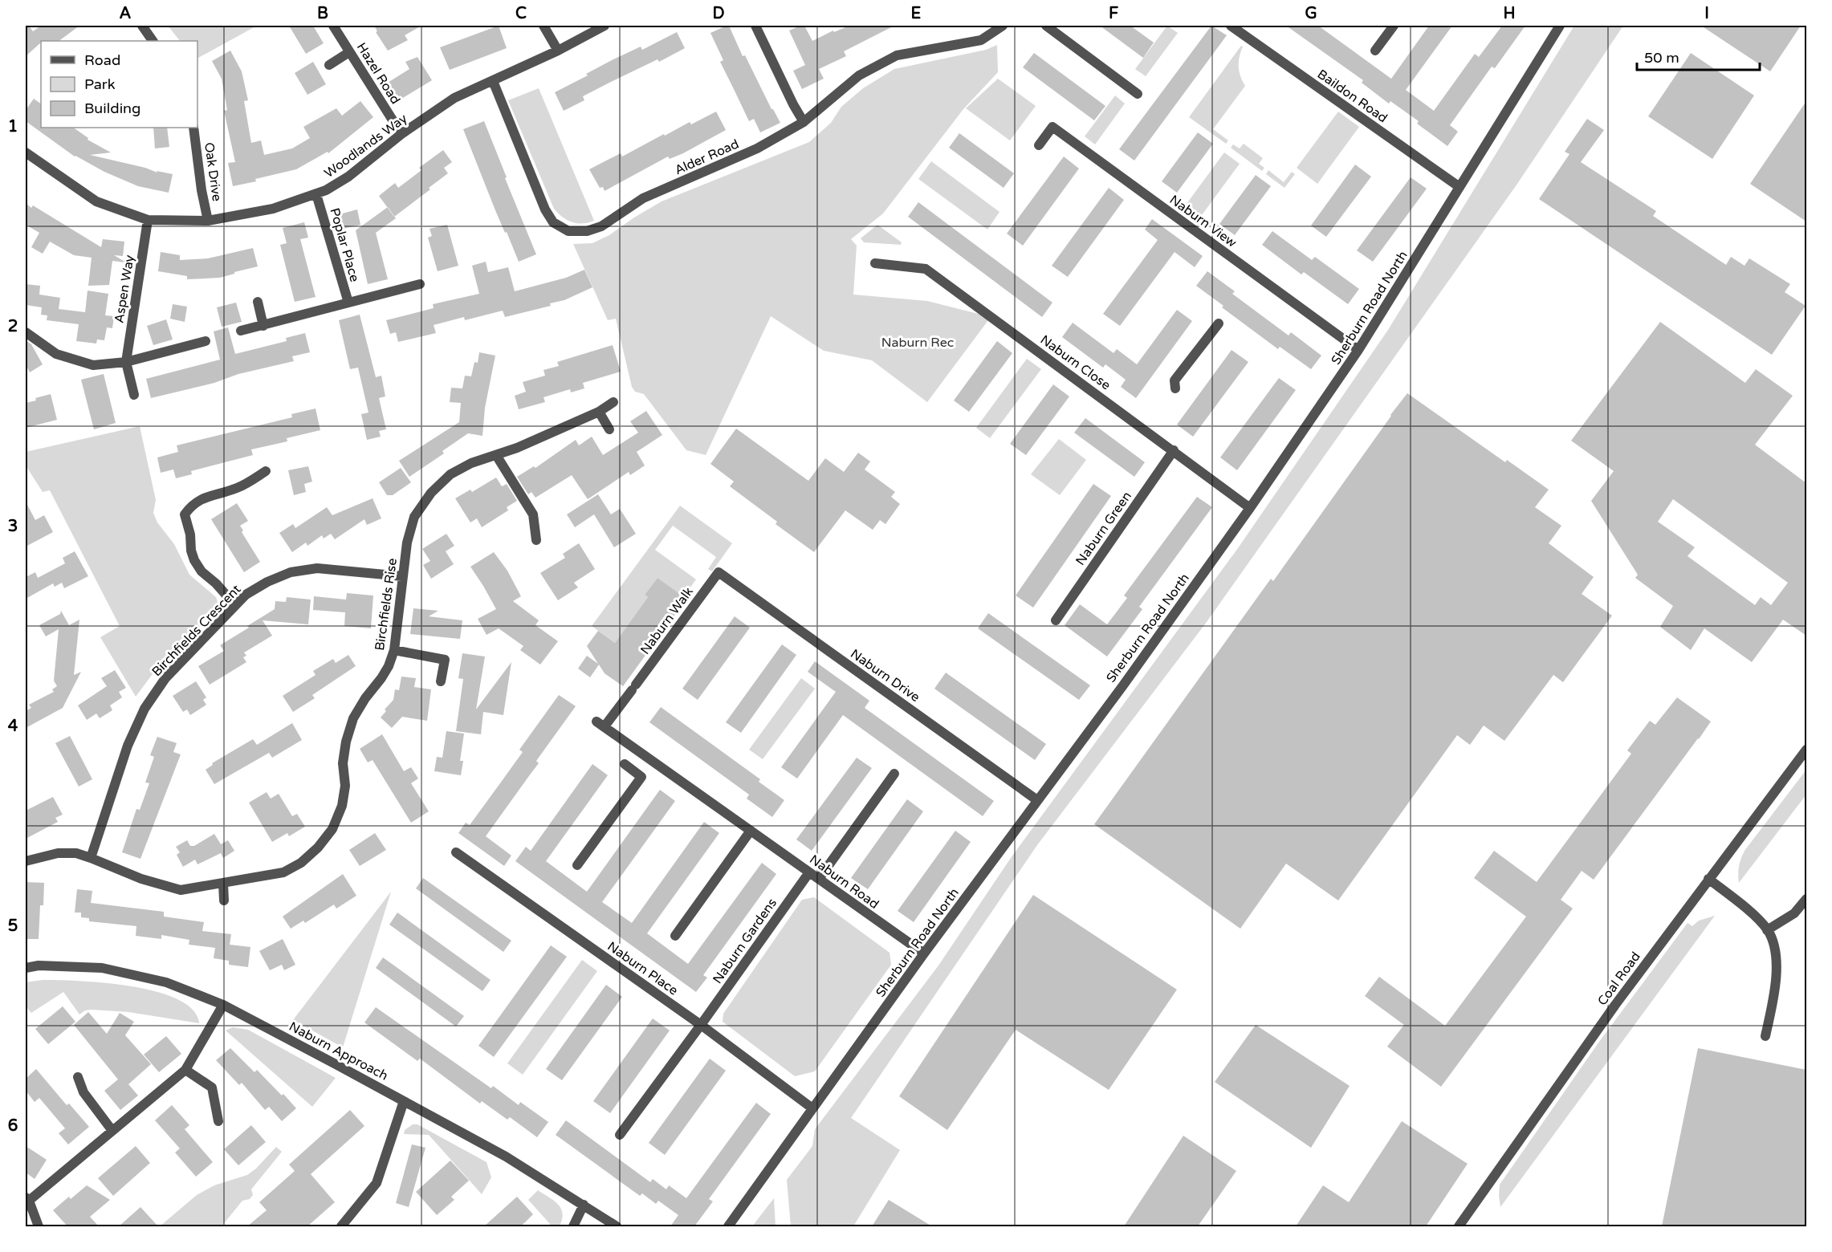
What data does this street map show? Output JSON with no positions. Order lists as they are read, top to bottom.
{
  "streets": {
    "street": [
      "Hazel Road",
      "Baildon Road",
      "Woodlands Way",
      "Alder Road",
      "Oak Drive",
      "Naburn View",
      "Poplar Place",
      "Aspen Way",
      "Sherburn Road North",
      "Naburn Close",
      "Naburn Green",
      "Birchfields Rise",
      "Naburn Walk",
      "Birchfields Crescent",
      "Naburn Drive",
      "Naburn Road",
      "Naburn Gardens",
      "Naburn Place",
      "Coal Road",
      "Naburn Approach"
    ]
  },
  "crossings": [
    ["Hazel Road", "Woodlands Way"],
    ["Baildon Road", "Sherburn Road North"],
    ["Woodlands Way", "Alder Road"],
    ["Woodlands Way", "Oak Drive"],
    ["Woodlands Way", "Poplar Place"],
    ["Woodlands Way", "Aspen Way"],
    ["Naburn View", "Sherburn Road North"],
    ["Sherburn Road North", "Naburn Close"],
    ["Sherburn Road North", "Naburn Drive"],
    ["Sherburn Road North", "Naburn Road"],
    ["Sherburn Road North", "Naburn Place"],
    ["Naburn Close", "Naburn Green"],
    ["Birchfields Rise", "Birchfields Crescent"],
    ["Naburn Walk", "Naburn Drive"],
    ["Naburn Walk", "Naburn Road"],
    ["Naburn Road", "Naburn Gardens"],
    ["Naburn Gardens", "Naburn Place"]
  ],
  "parks": ["Naburn Rec"],
  "legend": ["Road", "Park", "Building"],
  "scale_bar": "50 m",
  "grid": {
    "columns": [
      "A",
      "B",
      "C",
      "D",
      "E",
      "F",
      "G",
      "H",
      "I"
    ],
    "rows": [
      "1",
      "2",
      "3",
      "4",
      "5",
      "6"
    ]
  }
}
